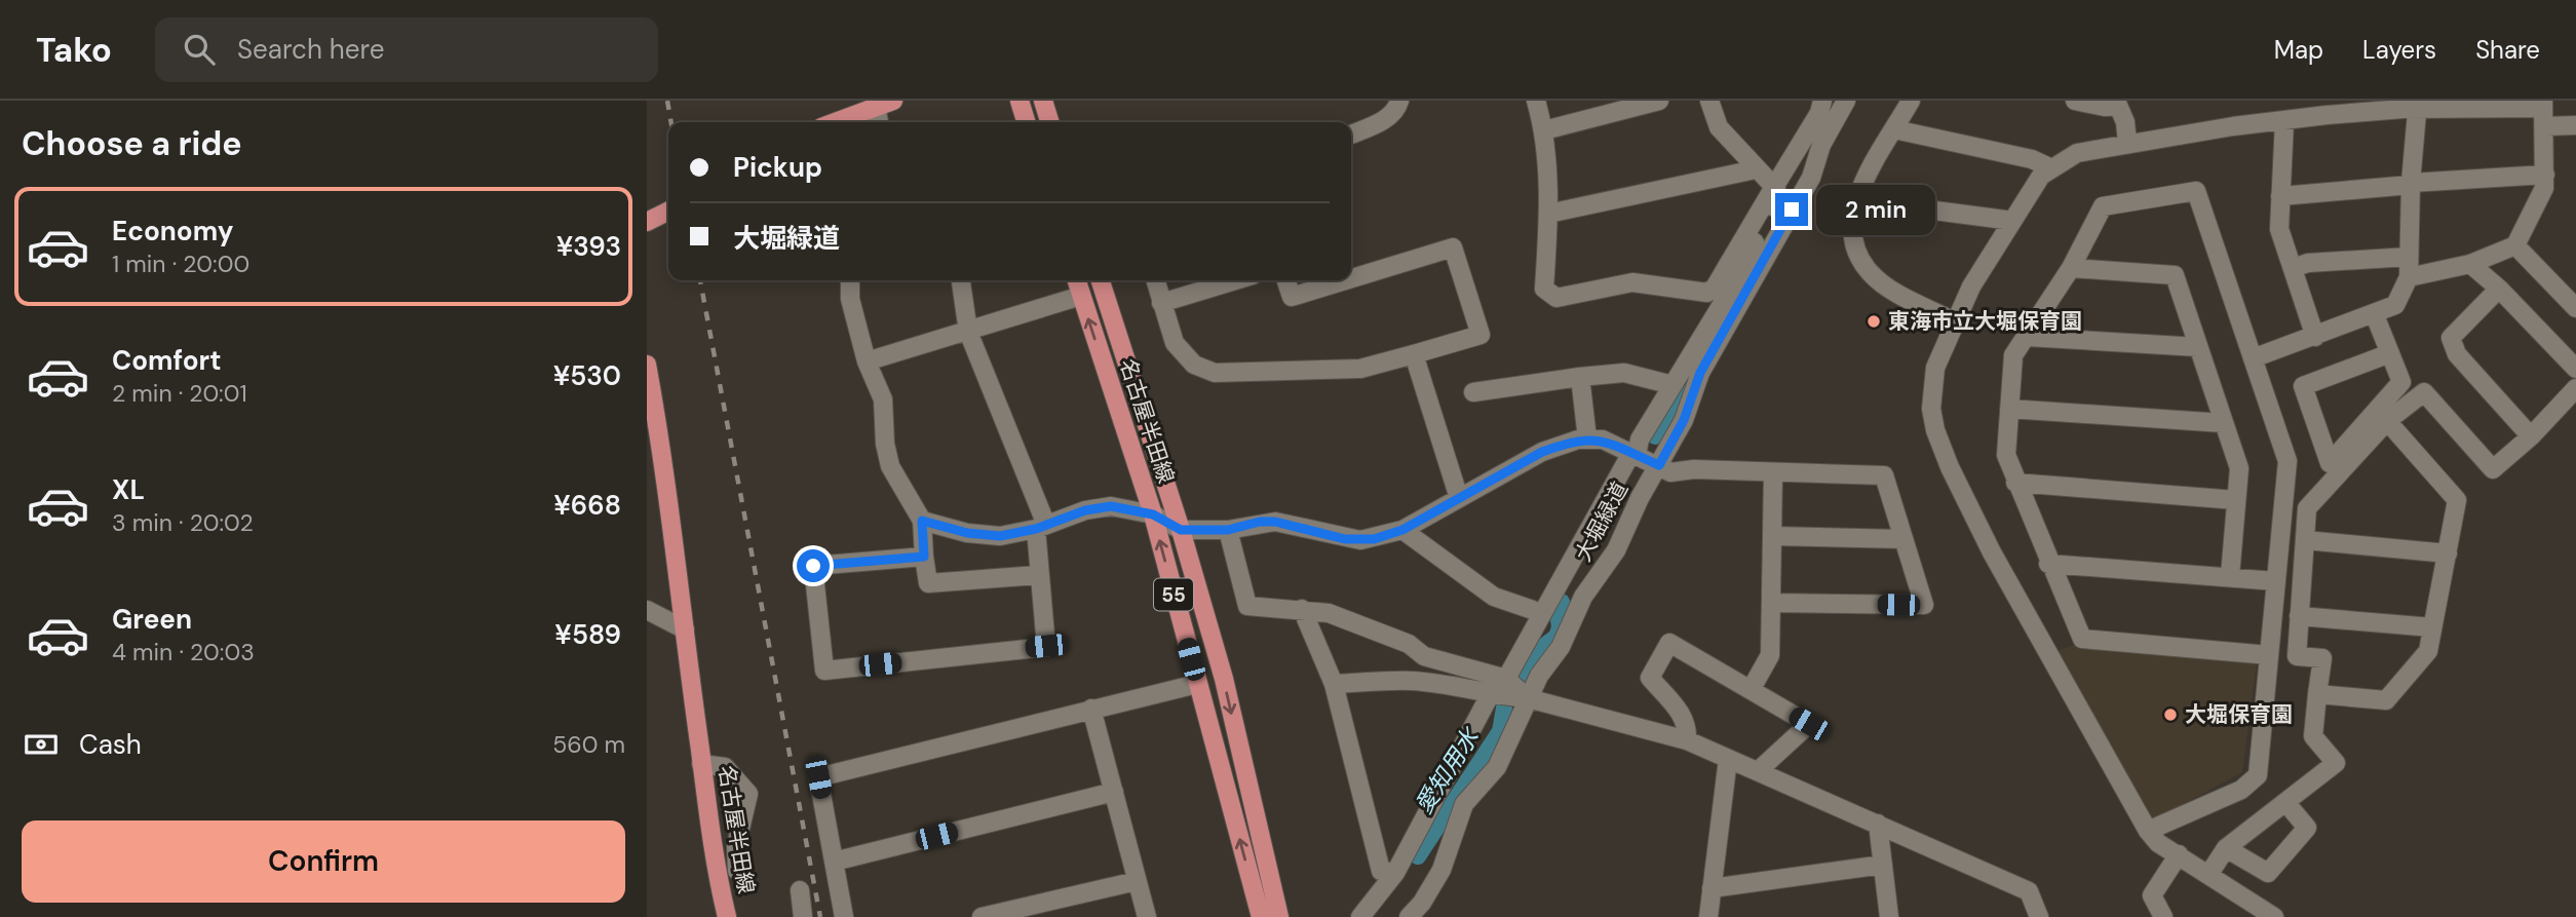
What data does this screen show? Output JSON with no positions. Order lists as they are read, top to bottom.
{
  "streets": {
    "main road": ["名古屋半田線", "55"],
    "street": ["大堀緑道"]
  },
  "water": ["愛知用水"],
  "places": ["東海市立大堀保育園", "大堀保育園"],
  "page": {
    "header": "Tako",
    "search": "Search here",
    "nav": ["Map", "Layers", "Share"],
    "heading": "Choose a ride",
    "banner": ["Pickup", "大堀緑道"],
    "bubble": "2 min",
    "list": [
      {
        "name": "Economy",
        "note": "1 min · 20:00",
        "value": "¥393"
      },
      {
        "name": "Comfort",
        "note": "2 min · 20:01",
        "value": "¥530"
      },
      {
        "name": "XL",
        "note": "3 min · 20:02",
        "value": "¥668"
      },
      {
        "name": "Green",
        "note": "4 min · 20:03",
        "value": "¥589"
      }
    ],
    "pay": ["Cash", "560 m"],
    "buttons": "Confirm"
  }
}
